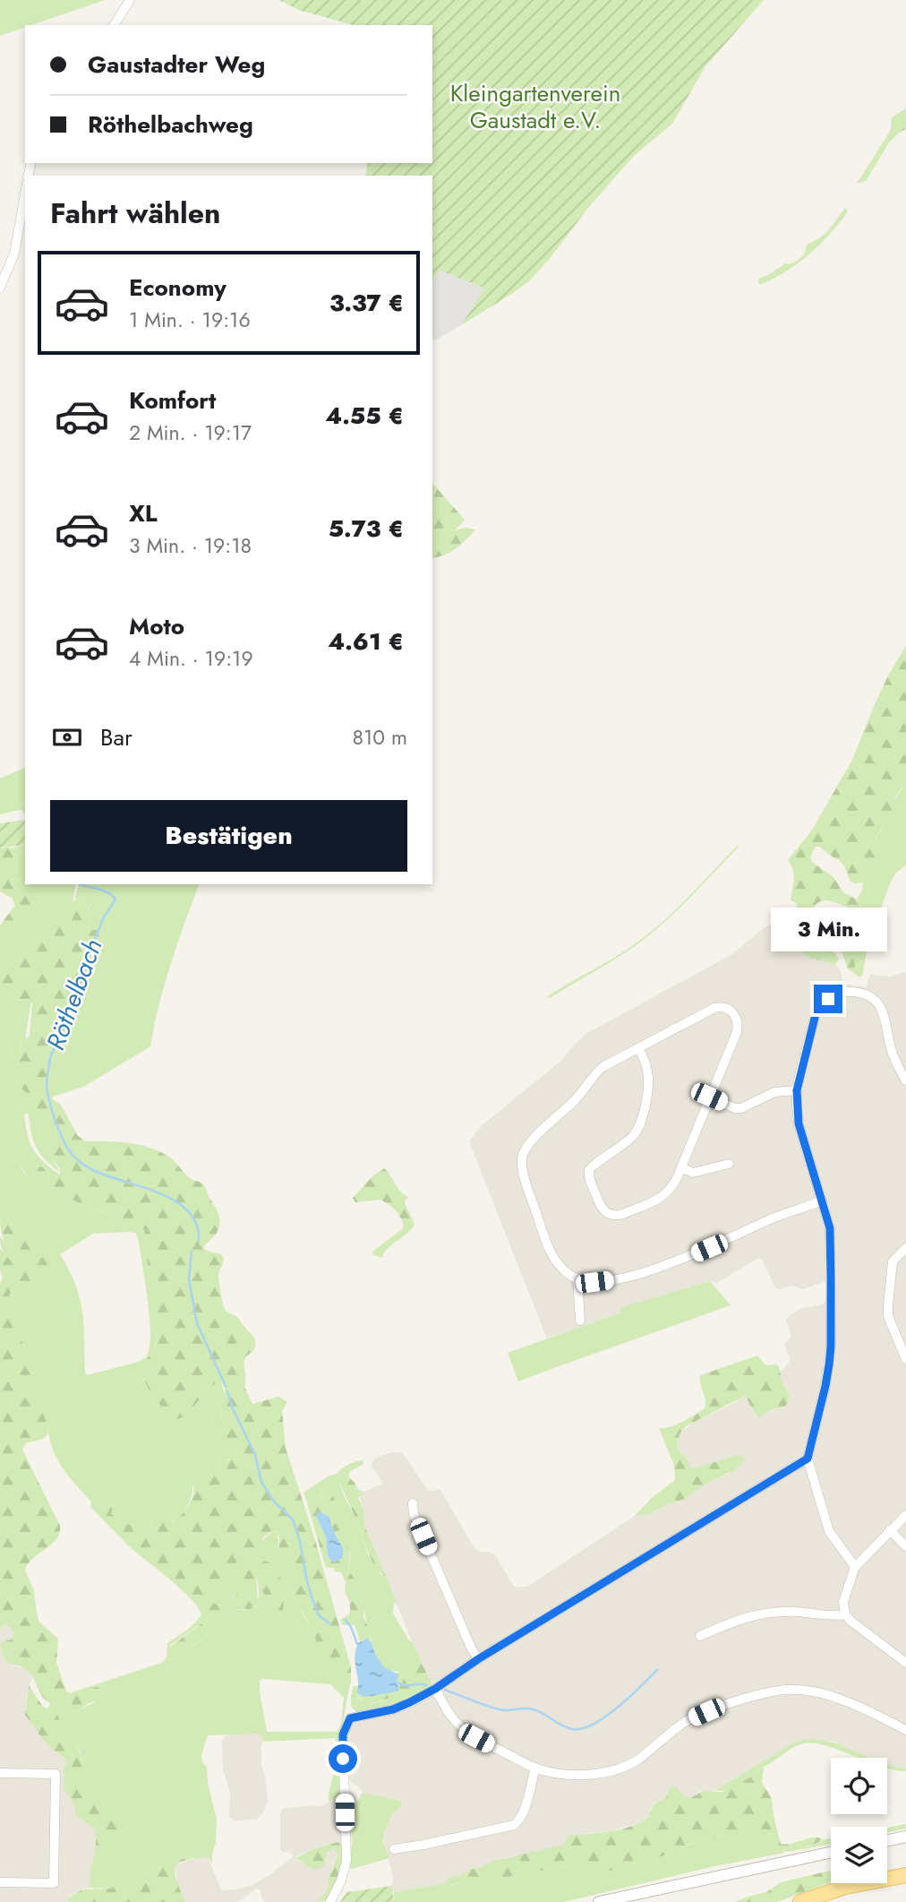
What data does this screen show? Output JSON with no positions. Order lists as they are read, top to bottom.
{
  "water": ["Röthelbach"],
  "parks": ["Kleingartenverein Gaustadt e.V."],
  "page": {
    "banner": ["Gaustadter Weg", "Röthelbachweg"],
    "heading": "Fahrt wählen",
    "list": [
      {
        "name": "Economy",
        "note": "1 Min. · 19:16",
        "value": "3.37 €"
      },
      {
        "name": "Komfort",
        "note": "2 Min. · 19:17",
        "value": "4.55 €"
      },
      {
        "name": "XL",
        "note": "3 Min. · 19:18",
        "value": "5.73 €"
      },
      {
        "name": "Moto",
        "note": "4 Min. · 19:19",
        "value": "4.61 €"
      }
    ],
    "pay": ["Bar", "810 m"],
    "buttons": "Bestätigen",
    "bubble": "3 Min."
  }
}
